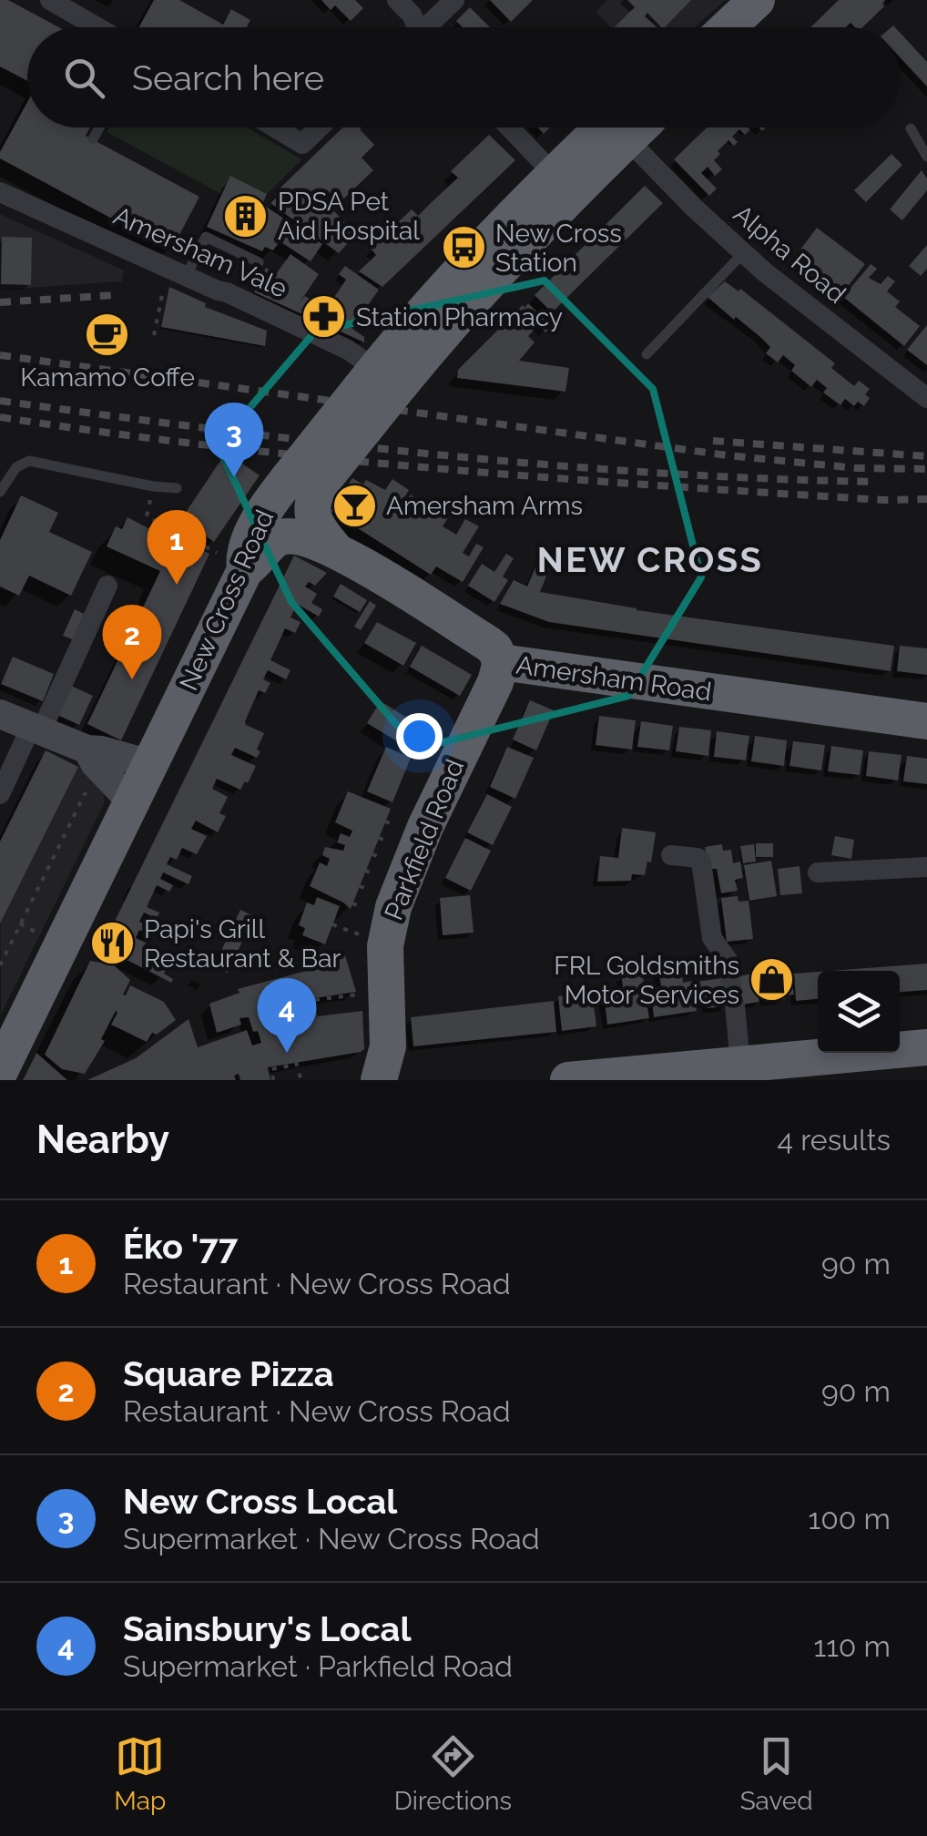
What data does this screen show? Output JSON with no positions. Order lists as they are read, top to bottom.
{
  "streets": {
    "highway": ["New Cross Road", "Amersham Road", "Parkfield Road"],
    "street": ["Amersham Vale", "Alpha Road"]
  },
  "crossings": [
    ["Amersham Vale", "New Cross Road"],
    ["New Cross Road", "Amersham Road"],
    ["Amersham Road", "Parkfield Road"]
  ],
  "districts": ["NEW CROSS"],
  "places": {
    "building": ["PDSA Pet Aid Hospital"],
    "bus stop": ["New Cross Station"],
    "pharmacy": ["Station Pharmacy"],
    "cafe": ["Kamamo Coffe"],
    "bar": ["Amersham Arms"],
    "restaurant": ["Papi's Grill Restaurant & Bar"],
    "shop": ["FRL Goldsmiths Motor Services"]
  },
  "page": {
    "search": "Search here",
    "pins": [
      "3",
      "1",
      "2",
      "4"
    ],
    "heading": ["Nearby", "4 results"],
    "list": [
      {
        "mark": "1",
        "name": "Éko '77",
        "note": "Restaurant · New Cross Road",
        "value": "90 m"
      },
      {
        "mark": "2",
        "name": "Square Pizza",
        "note": "Restaurant · New Cross Road",
        "value": "90 m"
      },
      {
        "mark": "3",
        "name": "New Cross Local",
        "note": "Supermarket · New Cross Road",
        "value": "100 m"
      },
      {
        "mark": "4",
        "name": "Sainsbury's Local",
        "note": "Supermarket · Parkfield Road",
        "value": "110 m"
      }
    ],
    "nav": ["Map", "Directions", "Saved"]
  }
}
